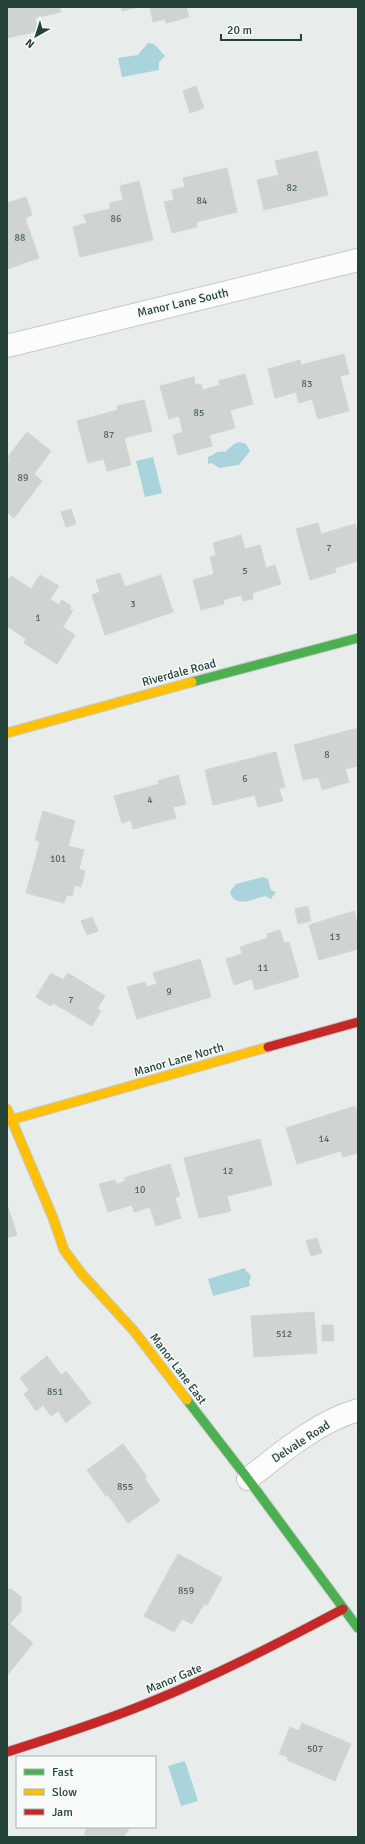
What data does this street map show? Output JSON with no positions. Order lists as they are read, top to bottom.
{
  "streets": {
    "street": [
      "Manor Lane South",
      "Riverdale Road",
      "Manor Lane North",
      "Manor Lane East",
      "Delvale Road",
      "Manor Gate"
    ]
  },
  "crossings": [
    ["Manor Lane North", "Manor Lane East"],
    ["Manor Lane East", "Delvale Road"],
    ["Manor Lane East", "Manor Gate"]
  ],
  "house_numbers": [
    "82",
    "84",
    "86",
    "88",
    "83",
    "85",
    "87",
    "89",
    "7",
    "5",
    "3",
    "1",
    "8",
    "6",
    "4",
    "101",
    "13",
    "11",
    "9",
    "7",
    "14",
    "12",
    "10",
    "512",
    "851",
    "855",
    "859",
    "507"
  ],
  "legend": ["Fast", "Slow", "Jam"],
  "scale_bar": "20 m",
  "north": "bottom left"
}
